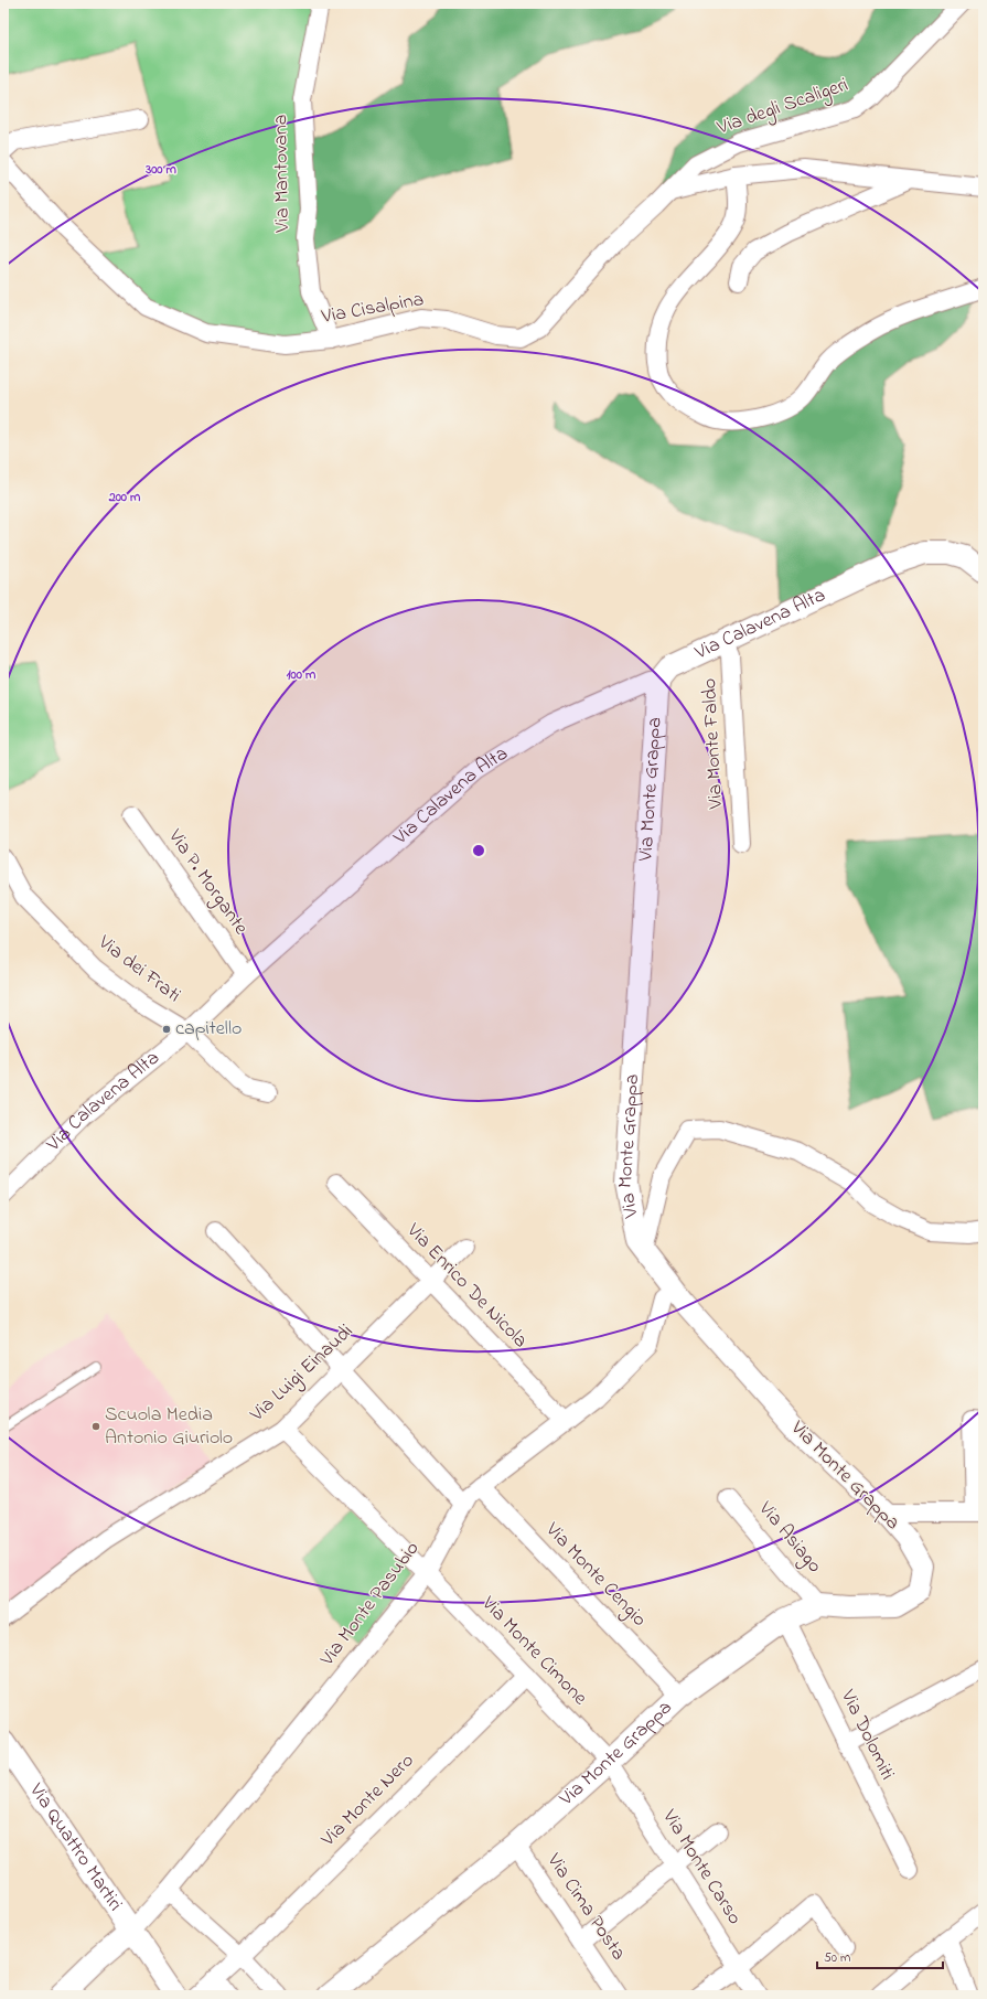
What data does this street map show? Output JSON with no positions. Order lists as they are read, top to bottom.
{
  "streets": {
    "street": [
      "Via degli Scaligeri",
      "Via Mantovana",
      "Via Cisalpina",
      "Via Calavena Alta",
      "Via Monte Faldo",
      "Via Monte Grappa",
      "Via P. Morgante",
      "Via dei Frati",
      "Via Enrico De Nicola",
      "Via Luigi Einaudi",
      "Via Asiago",
      "Via Monte Cengio",
      "Via Monte Pasubio",
      "Via Monte Cimone",
      "Via Dolomiti",
      "Via Monte Nero",
      "Via Quattro Martiri",
      "Via Monte Carso",
      "Via Cima Posta"
    ]
  },
  "crossings": [
    ["Via degli Scaligeri", "Via Cisalpina"],
    ["Via Mantovana", "Via Cisalpina"],
    ["Via Calavena Alta", "Via Monte Faldo"],
    ["Via Calavena Alta", "Via Monte Grappa"],
    ["Via Calavena Alta", "Via P. Morgante"],
    ["Via Calavena Alta", "Via dei Frati"],
    ["Via Monte Grappa", "Via Asiago"],
    ["Via Monte Grappa", "Via Monte Cengio"],
    ["Via Monte Grappa", "Via Monte Cimone"],
    ["Via Monte Grappa", "Via Dolomiti"],
    ["Via Monte Grappa", "Via Monte Carso"],
    ["Via Monte Grappa", "Via Cima Posta"],
    ["Via Enrico De Nicola", "Via Luigi Einaudi"],
    ["Via Enrico De Nicola", "Via Monte Pasubio"],
    ["Via Luigi Einaudi", "Via Monte Cimone"],
    ["Via Monte Cengio", "Via Monte Pasubio"],
    ["Via Monte Pasubio", "Via Monte Cimone"],
    ["Via Monte Pasubio", "Via Quattro Martiri"],
    ["Via Monte Cimone", "Via Monte Nero"],
    ["Via Monte Cimone", "Via Monte Carso"]
  ],
  "places": ["capitello", "Scuola Media Antonio Giuriolo"],
  "scale_bar": "50 m",
  "rings": ["300 m", "200 m", "100 m"]
}
